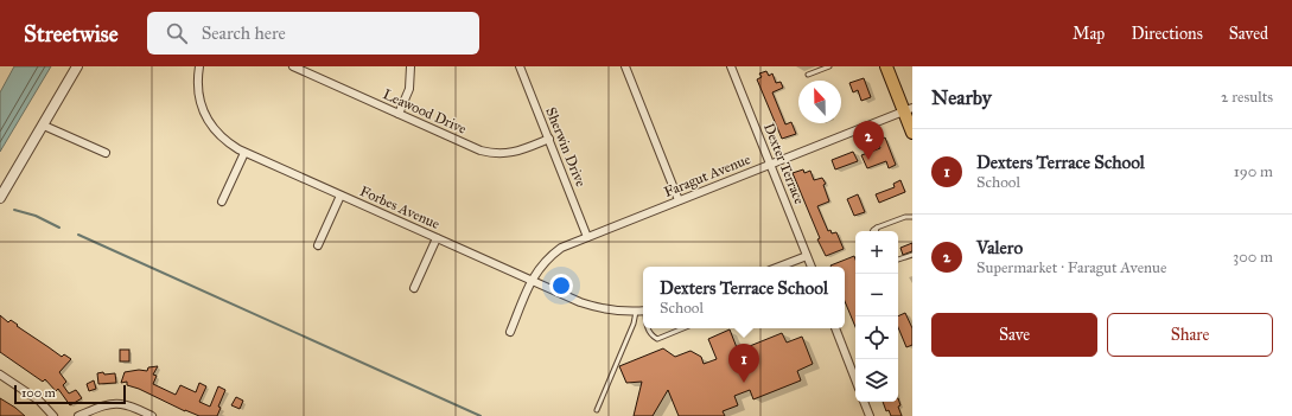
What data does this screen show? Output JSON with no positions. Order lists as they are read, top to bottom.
{
  "streets": {
    "street": [
      "Leawood Drive",
      "Sherwin Drive",
      "Dexter Terrace",
      "Faragut Avenue",
      "Forbes Avenue"
    ]
  },
  "crossings": [
    ["Leawood Drive", "Sherwin Drive"],
    ["Sherwin Drive", "Faragut Avenue"],
    ["Dexter Terrace", "Faragut Avenue"],
    ["Faragut Avenue", "Forbes Avenue"]
  ],
  "scale_bar": "100 m",
  "north": "top",
  "page": {
    "header": "Streetwise",
    "search": "Search here",
    "nav": ["Map", "Directions", "Saved"],
    "heading": ["Nearby", "2 results"],
    "pins": ["2", "1"],
    "list": [
      {
        "mark": "1",
        "name": "Dexters Terrace School",
        "note": "School",
        "value": "190 m"
      },
      {
        "mark": "2",
        "name": "Valero",
        "note": "Supermarket · Faragut Avenue",
        "value": "300 m"
      }
    ],
    "map_buttons": ["+", "−"],
    "popup": ["Dexters Terrace School", "School"],
    "buttons": ["Save", "Share"],
    "scale": "100 m"
  }
}
